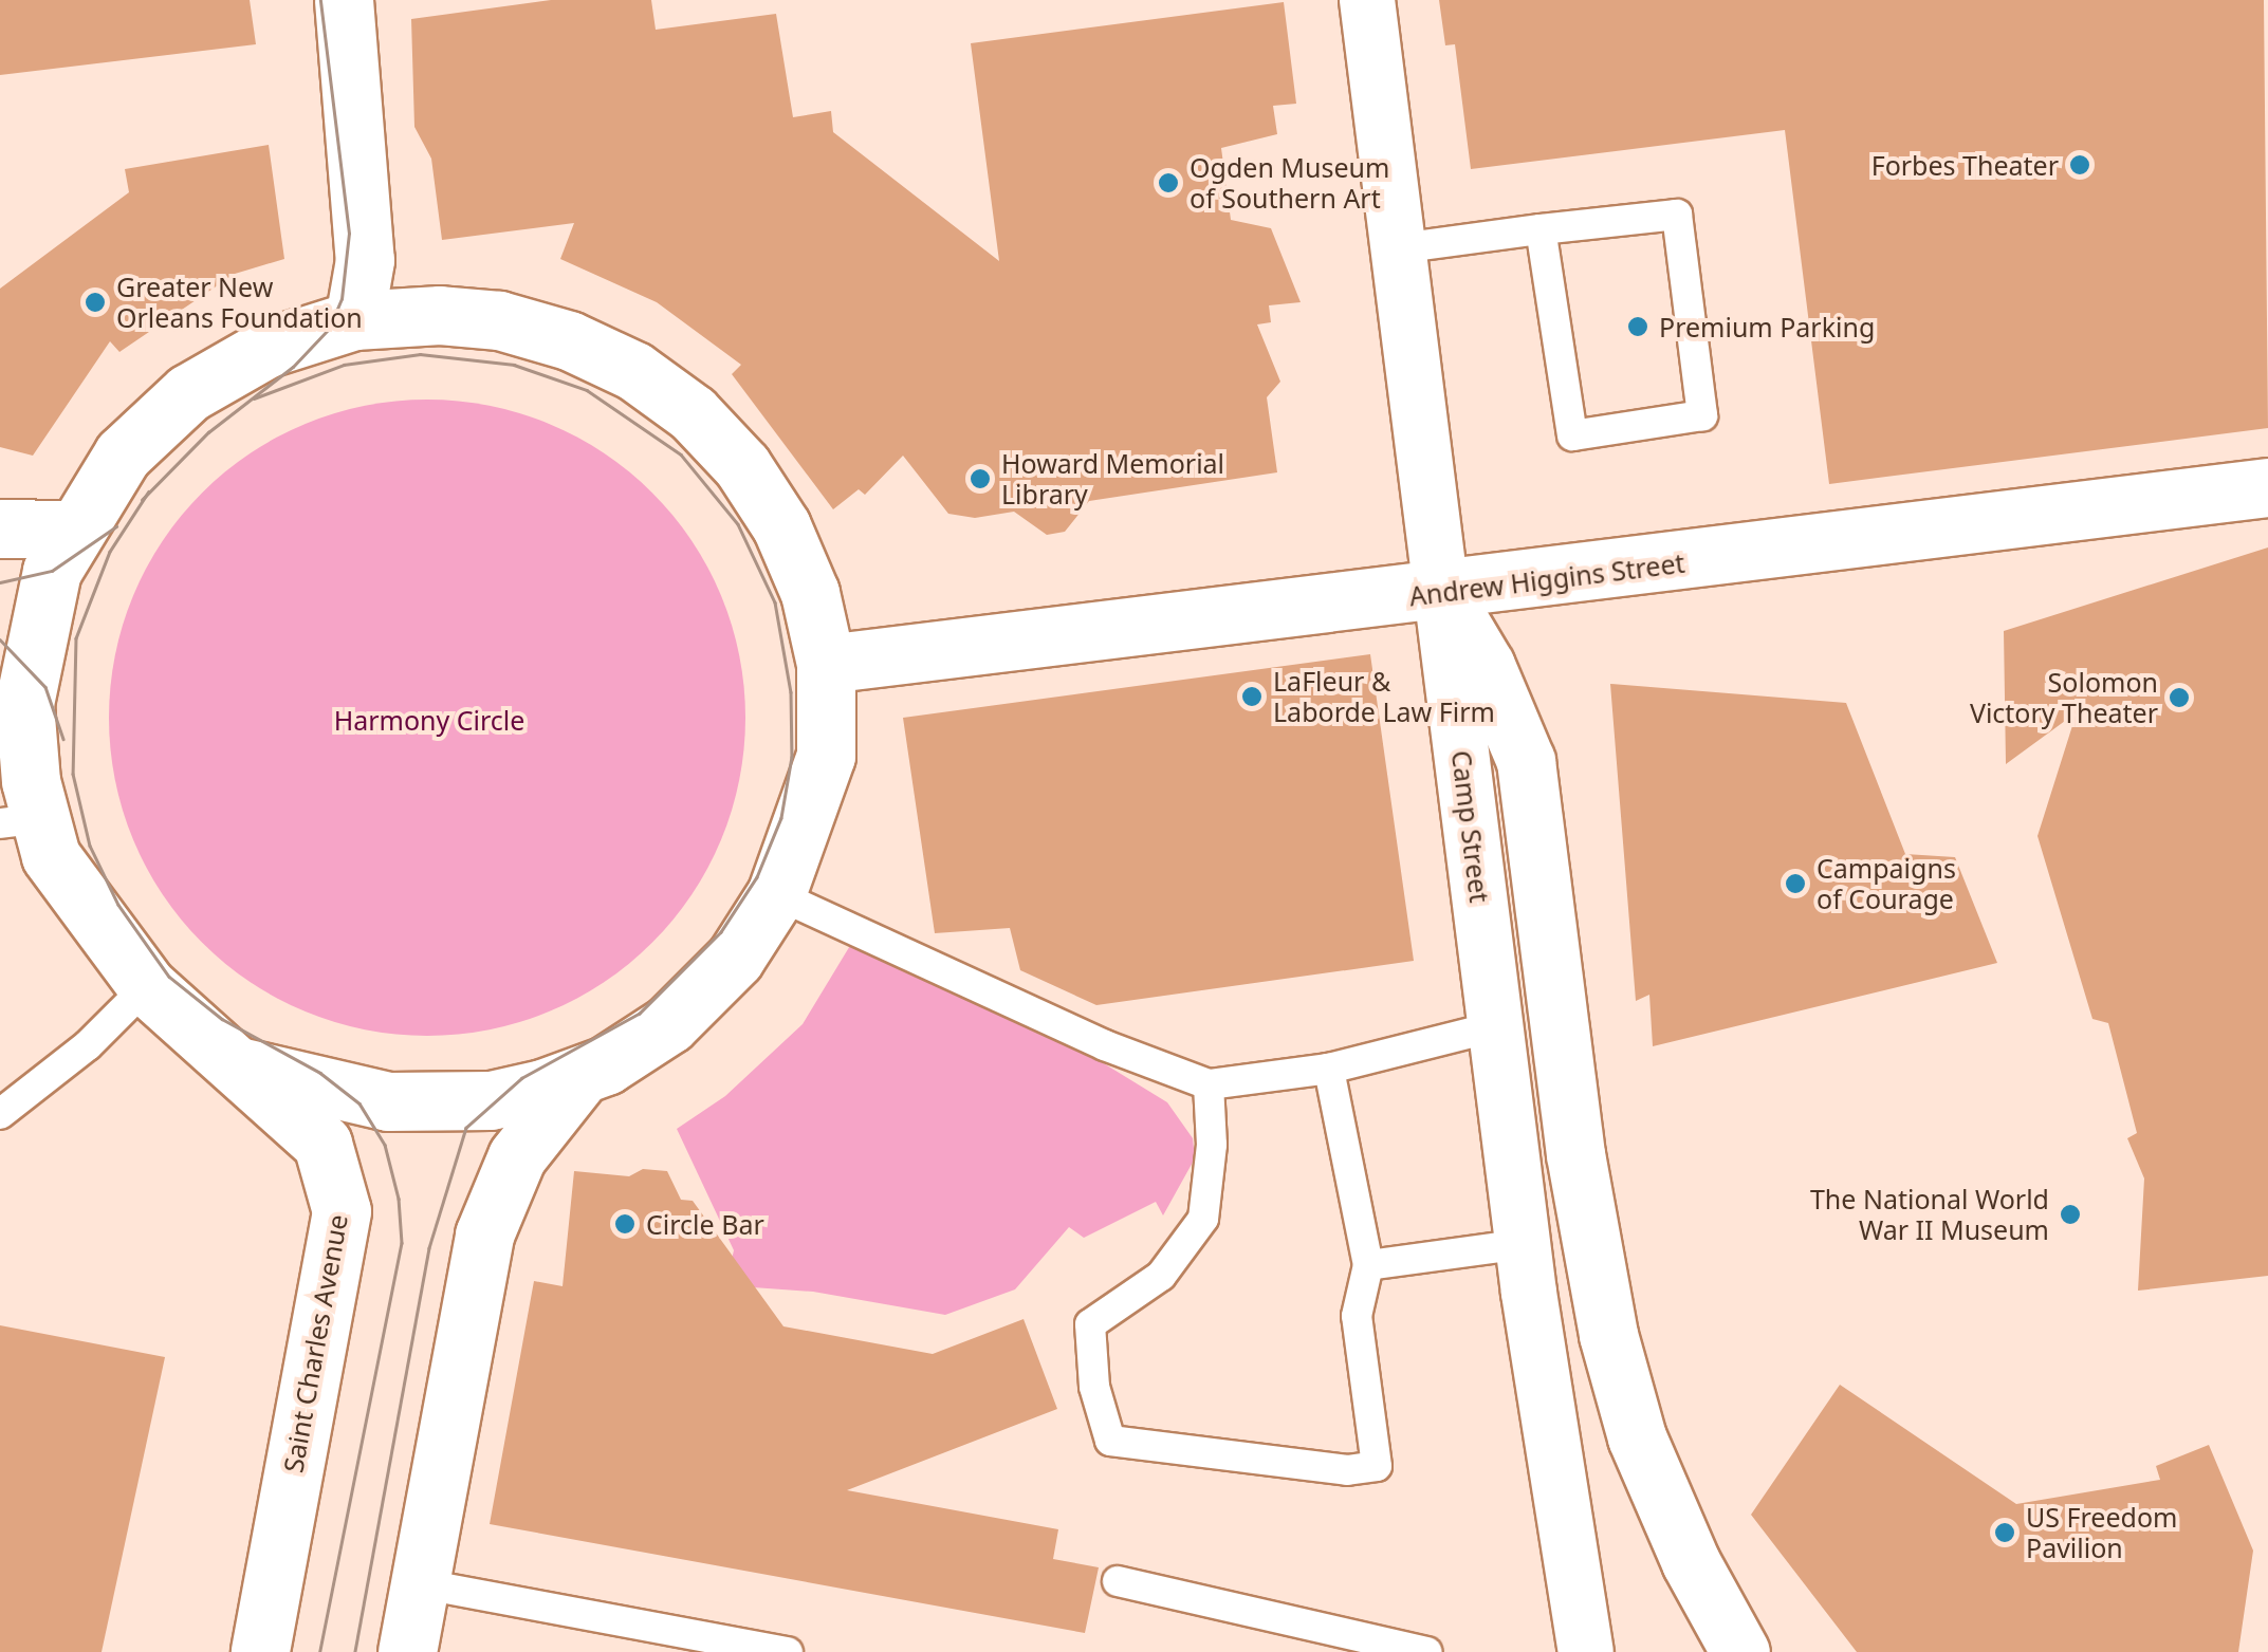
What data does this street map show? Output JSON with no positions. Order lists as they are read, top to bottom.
{
  "streets": {
    "main road": ["Andrew Higgins Street", "Saint Charles Avenue"],
    "street": ["Camp Street"]
  },
  "crossings": [
    ["Andrew Higgins Street", "Camp Street"],
    ["Andrew Higgins Street", "Saint Charles Avenue"]
  ],
  "parks": ["Harmony Circle"],
  "places": [
    "Forbes Theater",
    "Ogden Museum of Southern Art",
    "Greater New Orleans Foundation",
    "Premium Parking",
    "Howard Memorial Library",
    "LaFleur & Laborde Law Firm",
    "Solomon Victory Theater",
    "Campaigns of Courage",
    "The National World War II Museum",
    "Circle Bar",
    "US Freedom Pavilion"
  ]
}
